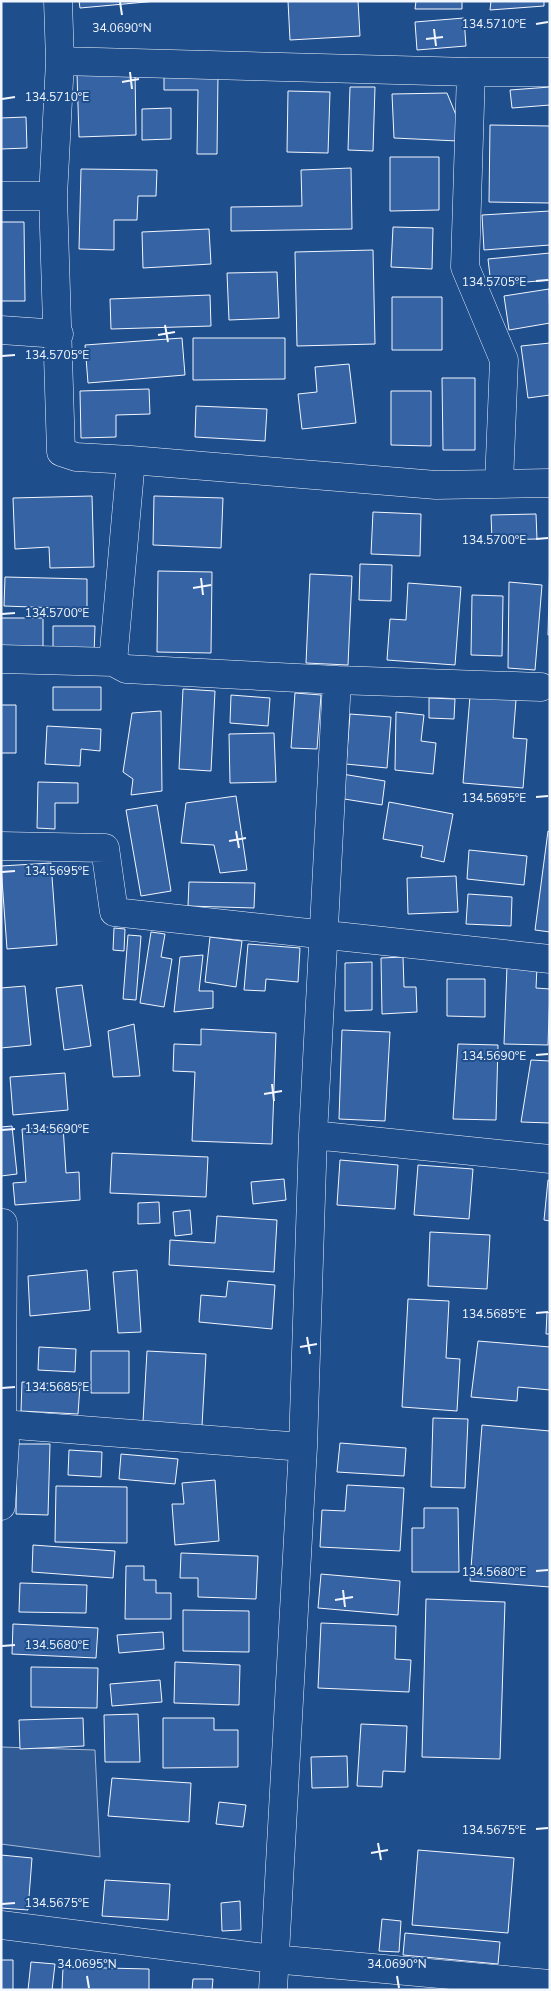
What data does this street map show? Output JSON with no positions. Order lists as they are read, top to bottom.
{
  "coordinates": [
    "134.5710°E",
    "34.0690°N",
    "134.5705°E",
    "134.5700°E",
    "134.5695°E",
    "134.5690°E",
    "134.5685°E",
    "134.5680°E",
    "134.5675°E",
    "34.0695°N"
  ]
}
